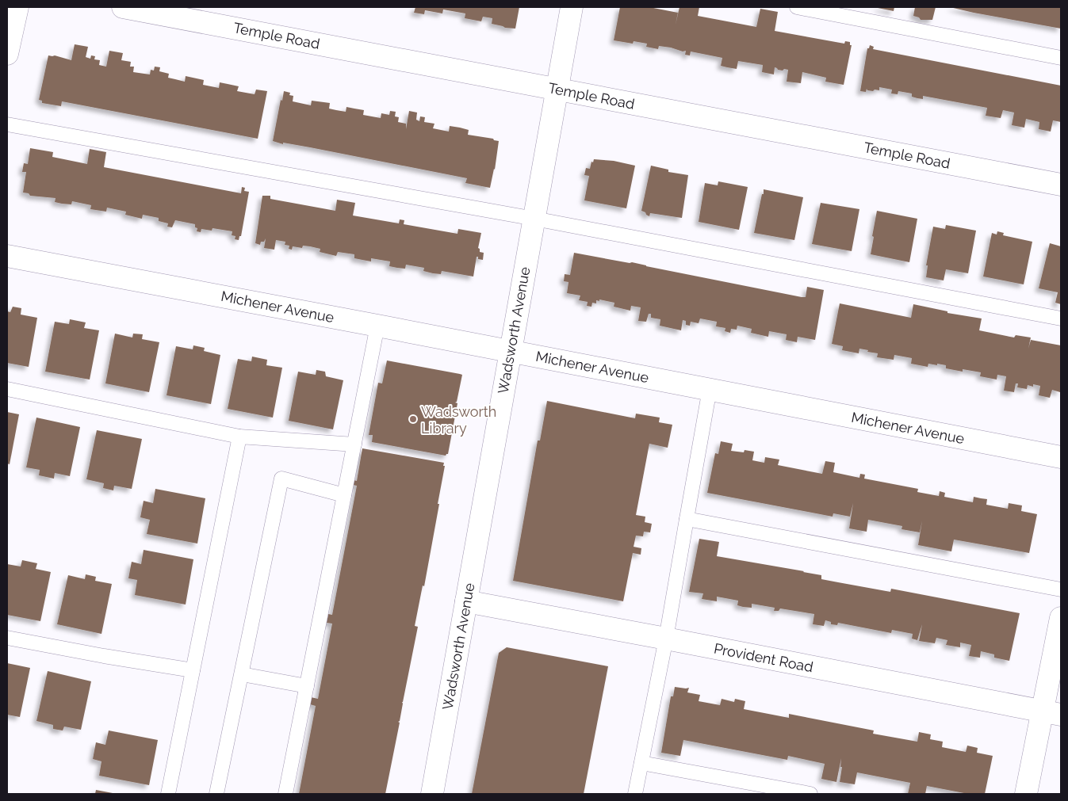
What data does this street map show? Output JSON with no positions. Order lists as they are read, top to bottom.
{
  "streets": {
    "street": [
      "Temple Road",
      "Michener Avenue",
      "Wadsworth Avenue",
      "Provident Road"
    ]
  },
  "crossings": [
    ["Temple Road", "Wadsworth Avenue"],
    ["Michener Avenue", "Wadsworth Avenue"],
    ["Wadsworth Avenue", "Provident Road"]
  ],
  "places": ["Wadsworth Library"]
}
